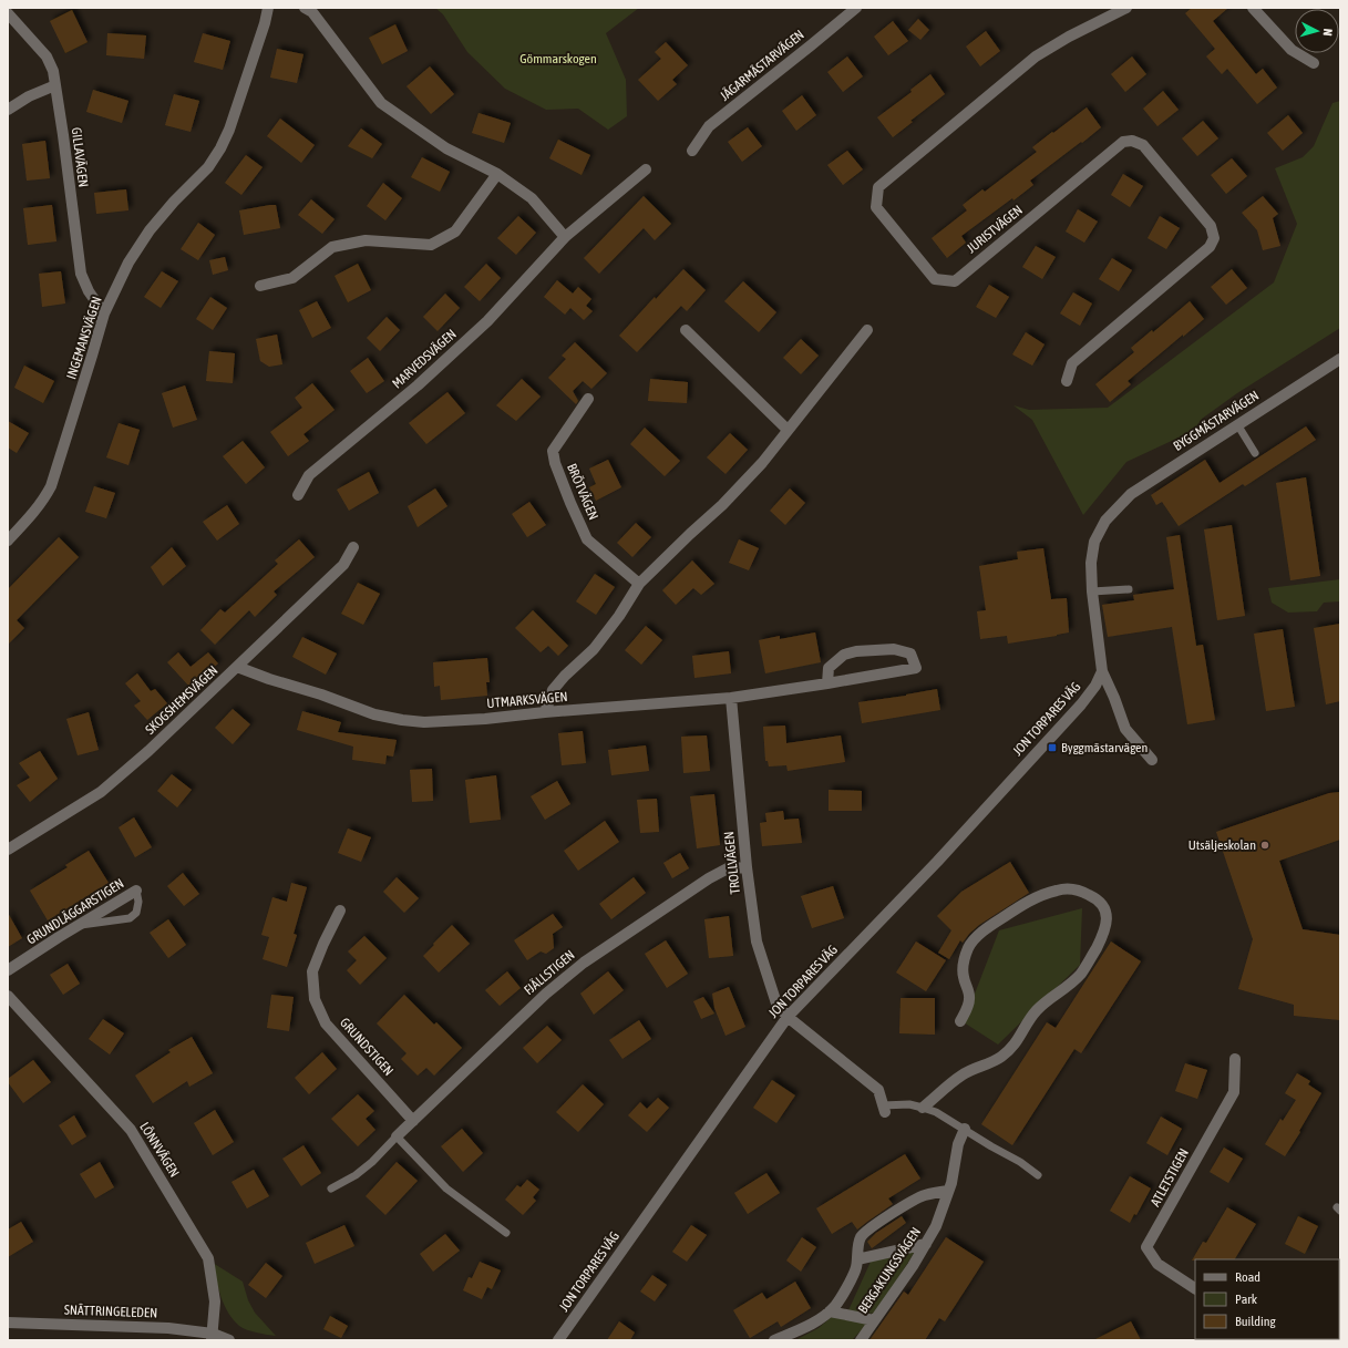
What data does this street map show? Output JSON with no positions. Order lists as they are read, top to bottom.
{
  "streets": {
    "street": [
      "JÄGARMÄSTARVÄGEN",
      "GILLAVÄGEN",
      "JURISTVÄGEN",
      "INGEMANSVÄGEN",
      "MARVEDSVÄGEN",
      "BYGGMÄSTARVÄGEN",
      "BRÖTVÄGEN",
      "SKOGSHEMSVÄGEN",
      "UTMARKSVÄGEN",
      "JON TORPARES VÄG",
      "TROLLVÄGEN",
      "GRUNDLÄGGARSTIGEN",
      "FJÄLLSTIGEN",
      "GRUNDSTIGEN",
      "LÖNNVÄGEN",
      "ATLETSTIGEN",
      "BERGAKUNGSVÄGEN",
      "SNÄTTRINGELEDEN"
    ]
  },
  "crossings": [
    ["GILLAVÄGEN", "INGEMANSVÄGEN"],
    ["BYGGMÄSTARVÄGEN", "JON TORPARES VÄG"],
    ["SKOGSHEMSVÄGEN", "UTMARKSVÄGEN"],
    ["UTMARKSVÄGEN", "TROLLVÄGEN"],
    ["JON TORPARES VÄG", "TROLLVÄGEN"],
    ["TROLLVÄGEN", "FJÄLLSTIGEN"],
    ["FJÄLLSTIGEN", "GRUNDSTIGEN"],
    ["LÖNNVÄGEN", "SNÄTTRINGELEDEN"]
  ],
  "parks": ["Gömmarskogen"],
  "places": {
    "transit": ["Byggmästarvägen"],
    "other": ["Utsäljeskolan"]
  },
  "legend": ["Road", "Park", "Building"],
  "north": "right"
}
